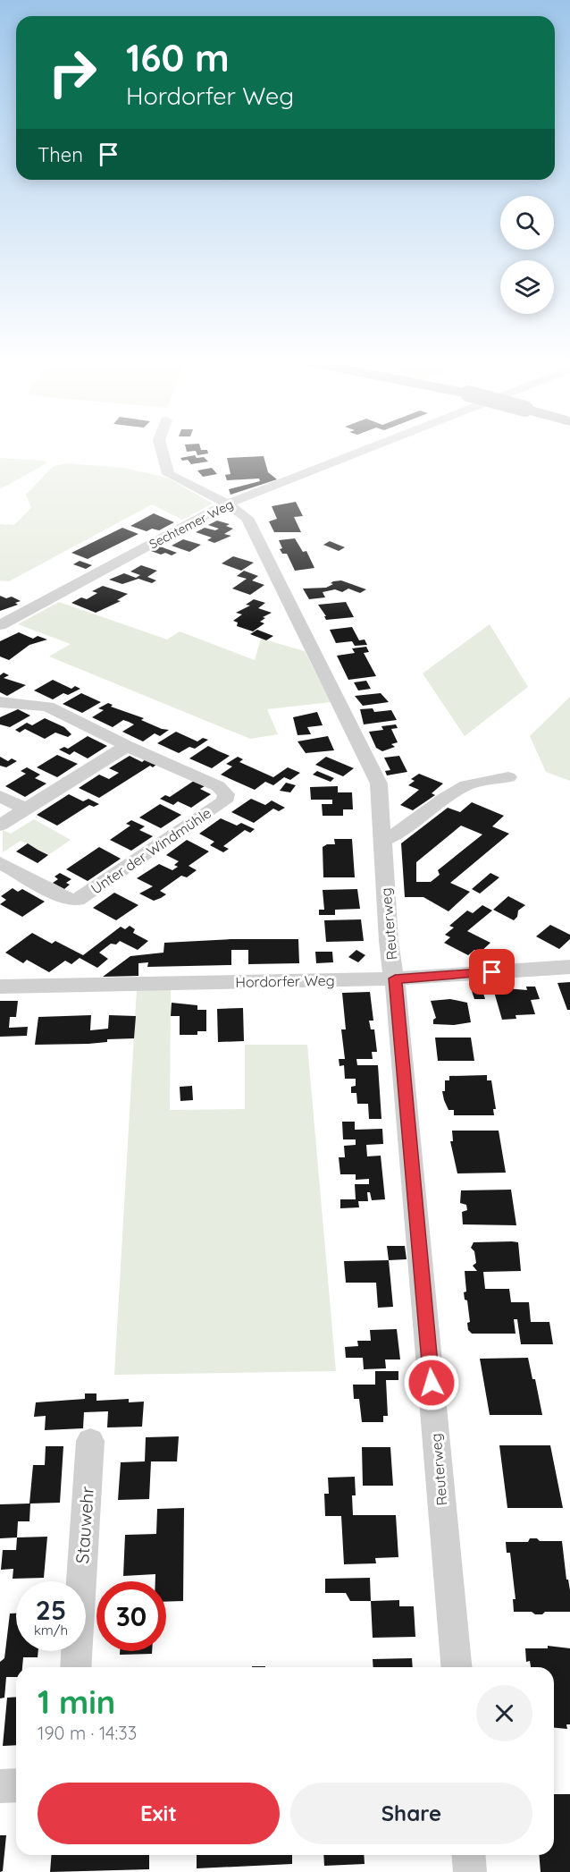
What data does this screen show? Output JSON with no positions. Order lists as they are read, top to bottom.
{
  "streets": {
    "street": [
      "Sechtemer Weg",
      "Unter der Windmühle",
      "Reuterweg",
      "Hordorfer Weg",
      "Stauwehr"
    ]
  },
  "crossings": [
    ["Sechtemer Weg", "Reuterweg"],
    ["Reuterweg", "Hordorfer Weg"]
  ],
  "page": {
    "turn": ["160 m", "Hordorfer Weg"],
    "then": "Then",
    "speed": "25 km/h",
    "limit": "30",
    "heading": ["1 min", "190 m · 14:33"],
    "buttons": ["Exit", "Share"]
  }
}
